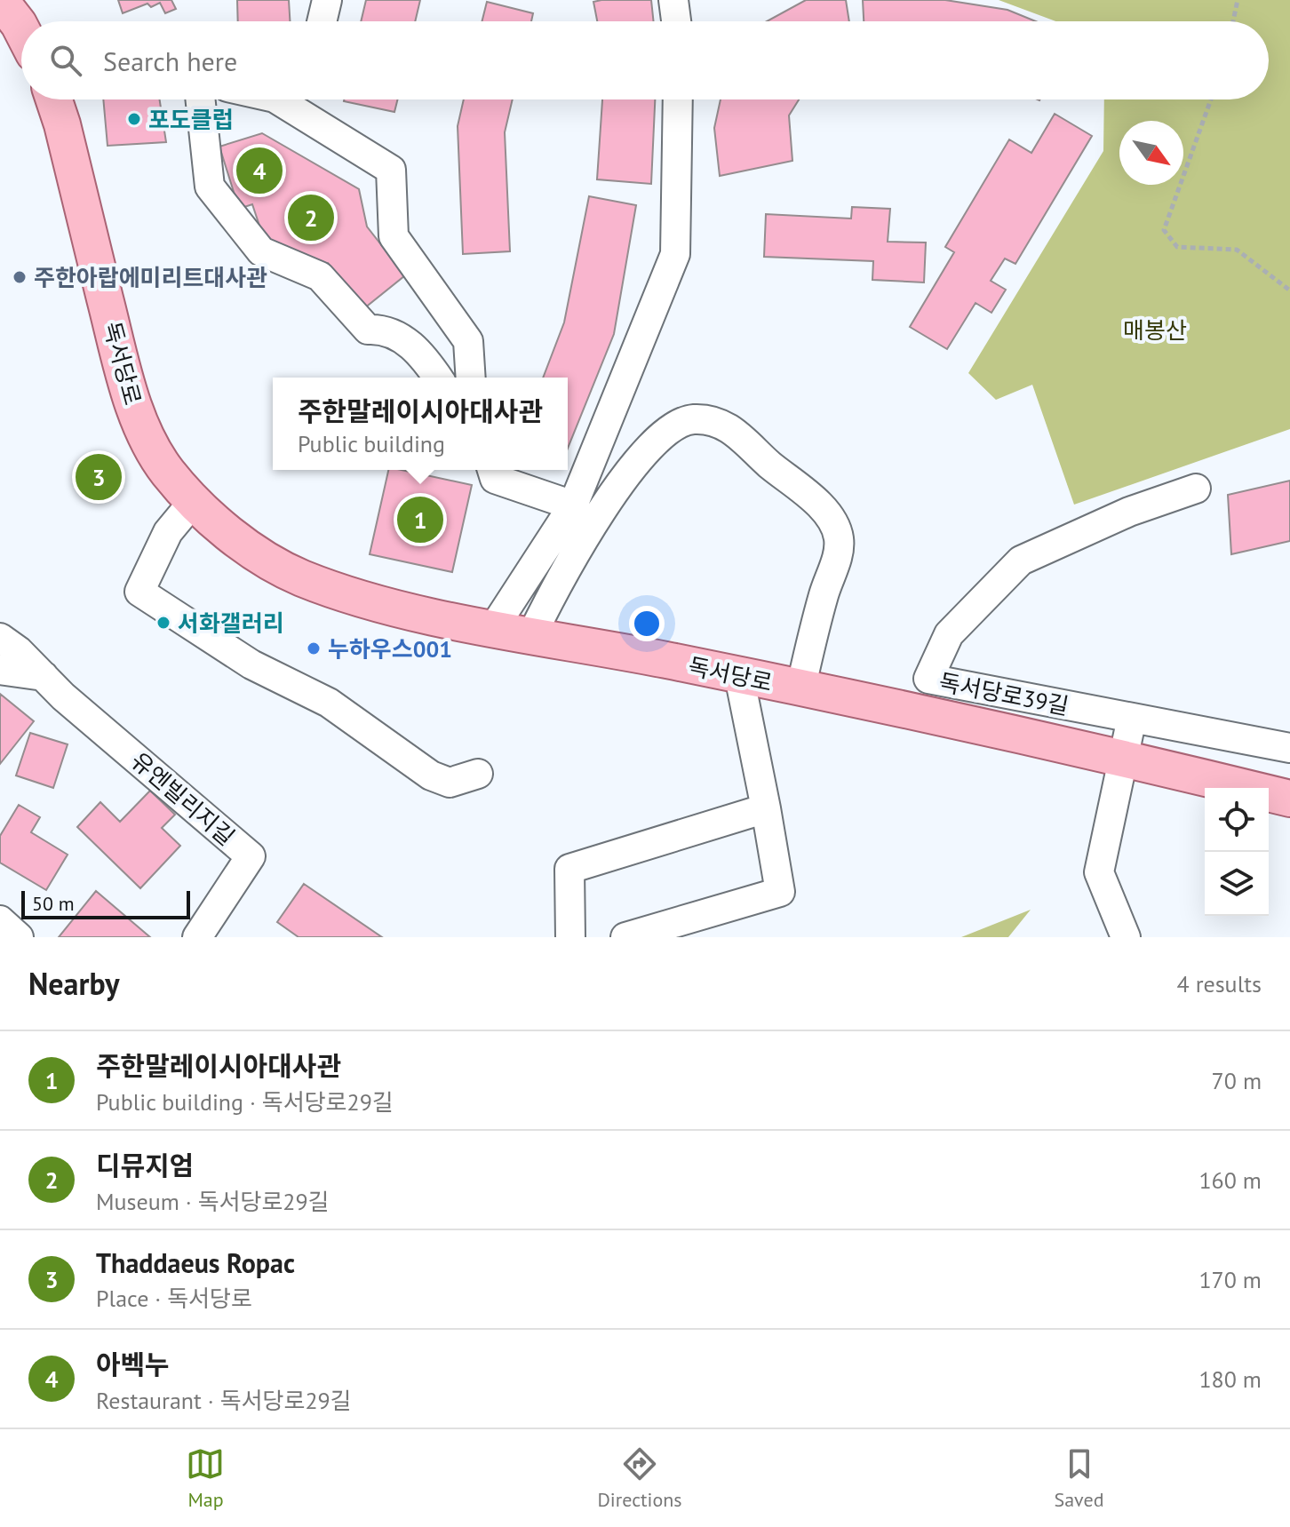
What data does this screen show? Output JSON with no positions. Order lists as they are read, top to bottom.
{
  "streets": {
    "main road": ["독서당로"],
    "street": ["독서당로39길", "유엔빌리지길"]
  },
  "parks": ["매봉산"],
  "places": [
    "포도클럽",
    "주한아랍에미리트대사관",
    "서화갤러리",
    "누하우스001"
  ],
  "scale_bar": "50 m",
  "north": "bottom right",
  "page": {
    "search": "Search here",
    "pins": [
      "4",
      "2",
      "3",
      "1"
    ],
    "popup": ["주한말레이시아대사관", "Public building"],
    "scale": "50 m",
    "heading": ["Nearby", "4 results"],
    "list": [
      {
        "mark": "1",
        "name": "주한말레이시아대사관",
        "note": "Public building · 독서당로29길",
        "value": "70 m"
      },
      {
        "mark": "2",
        "name": "디뮤지엄",
        "note": "Museum · 독서당로29길",
        "value": "160 m"
      },
      {
        "mark": "3",
        "name": "Thaddaeus Ropac",
        "note": "Place · 독서당로",
        "value": "170 m"
      },
      {
        "mark": "4",
        "name": "아벡누",
        "note": "Restaurant · 독서당로29길",
        "value": "180 m"
      }
    ],
    "nav": ["Map", "Directions", "Saved"]
  }
}
